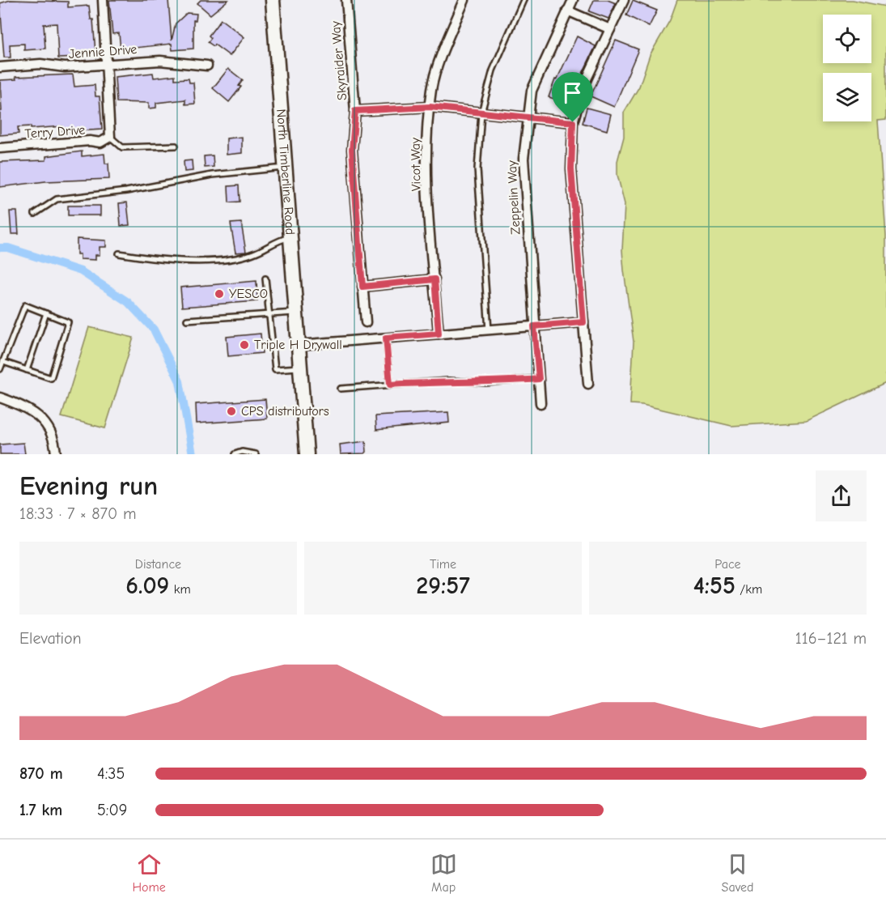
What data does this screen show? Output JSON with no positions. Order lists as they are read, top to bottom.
{
  "streets": {
    "main road": ["North Timberline Road"],
    "street": [
      "Jennie Drive",
      "Skyraider Way",
      "Terry Drive",
      "Vicot Way",
      "Zeppelin Way"
    ]
  },
  "places": ["YESCO", "Triple H Drywall", "CPS distributors"],
  "page": {
    "heading": ["Evening run", "18:33 · 7 × 870 m"],
    "stats": [
      ["Distance", "6.09 km"],
      ["Time", "29:57"],
      ["Pace", "4:55 /km"]
    ],
    "chart": ["Elevation", "116–121 m"],
    "list": [
      {
        "name": "870 m",
        "note": "4:35"
      },
      {
        "name": "1.7 km",
        "note": "5:09"
      }
    ],
    "tabs": ["Home", "Map", "Saved"]
  }
}
